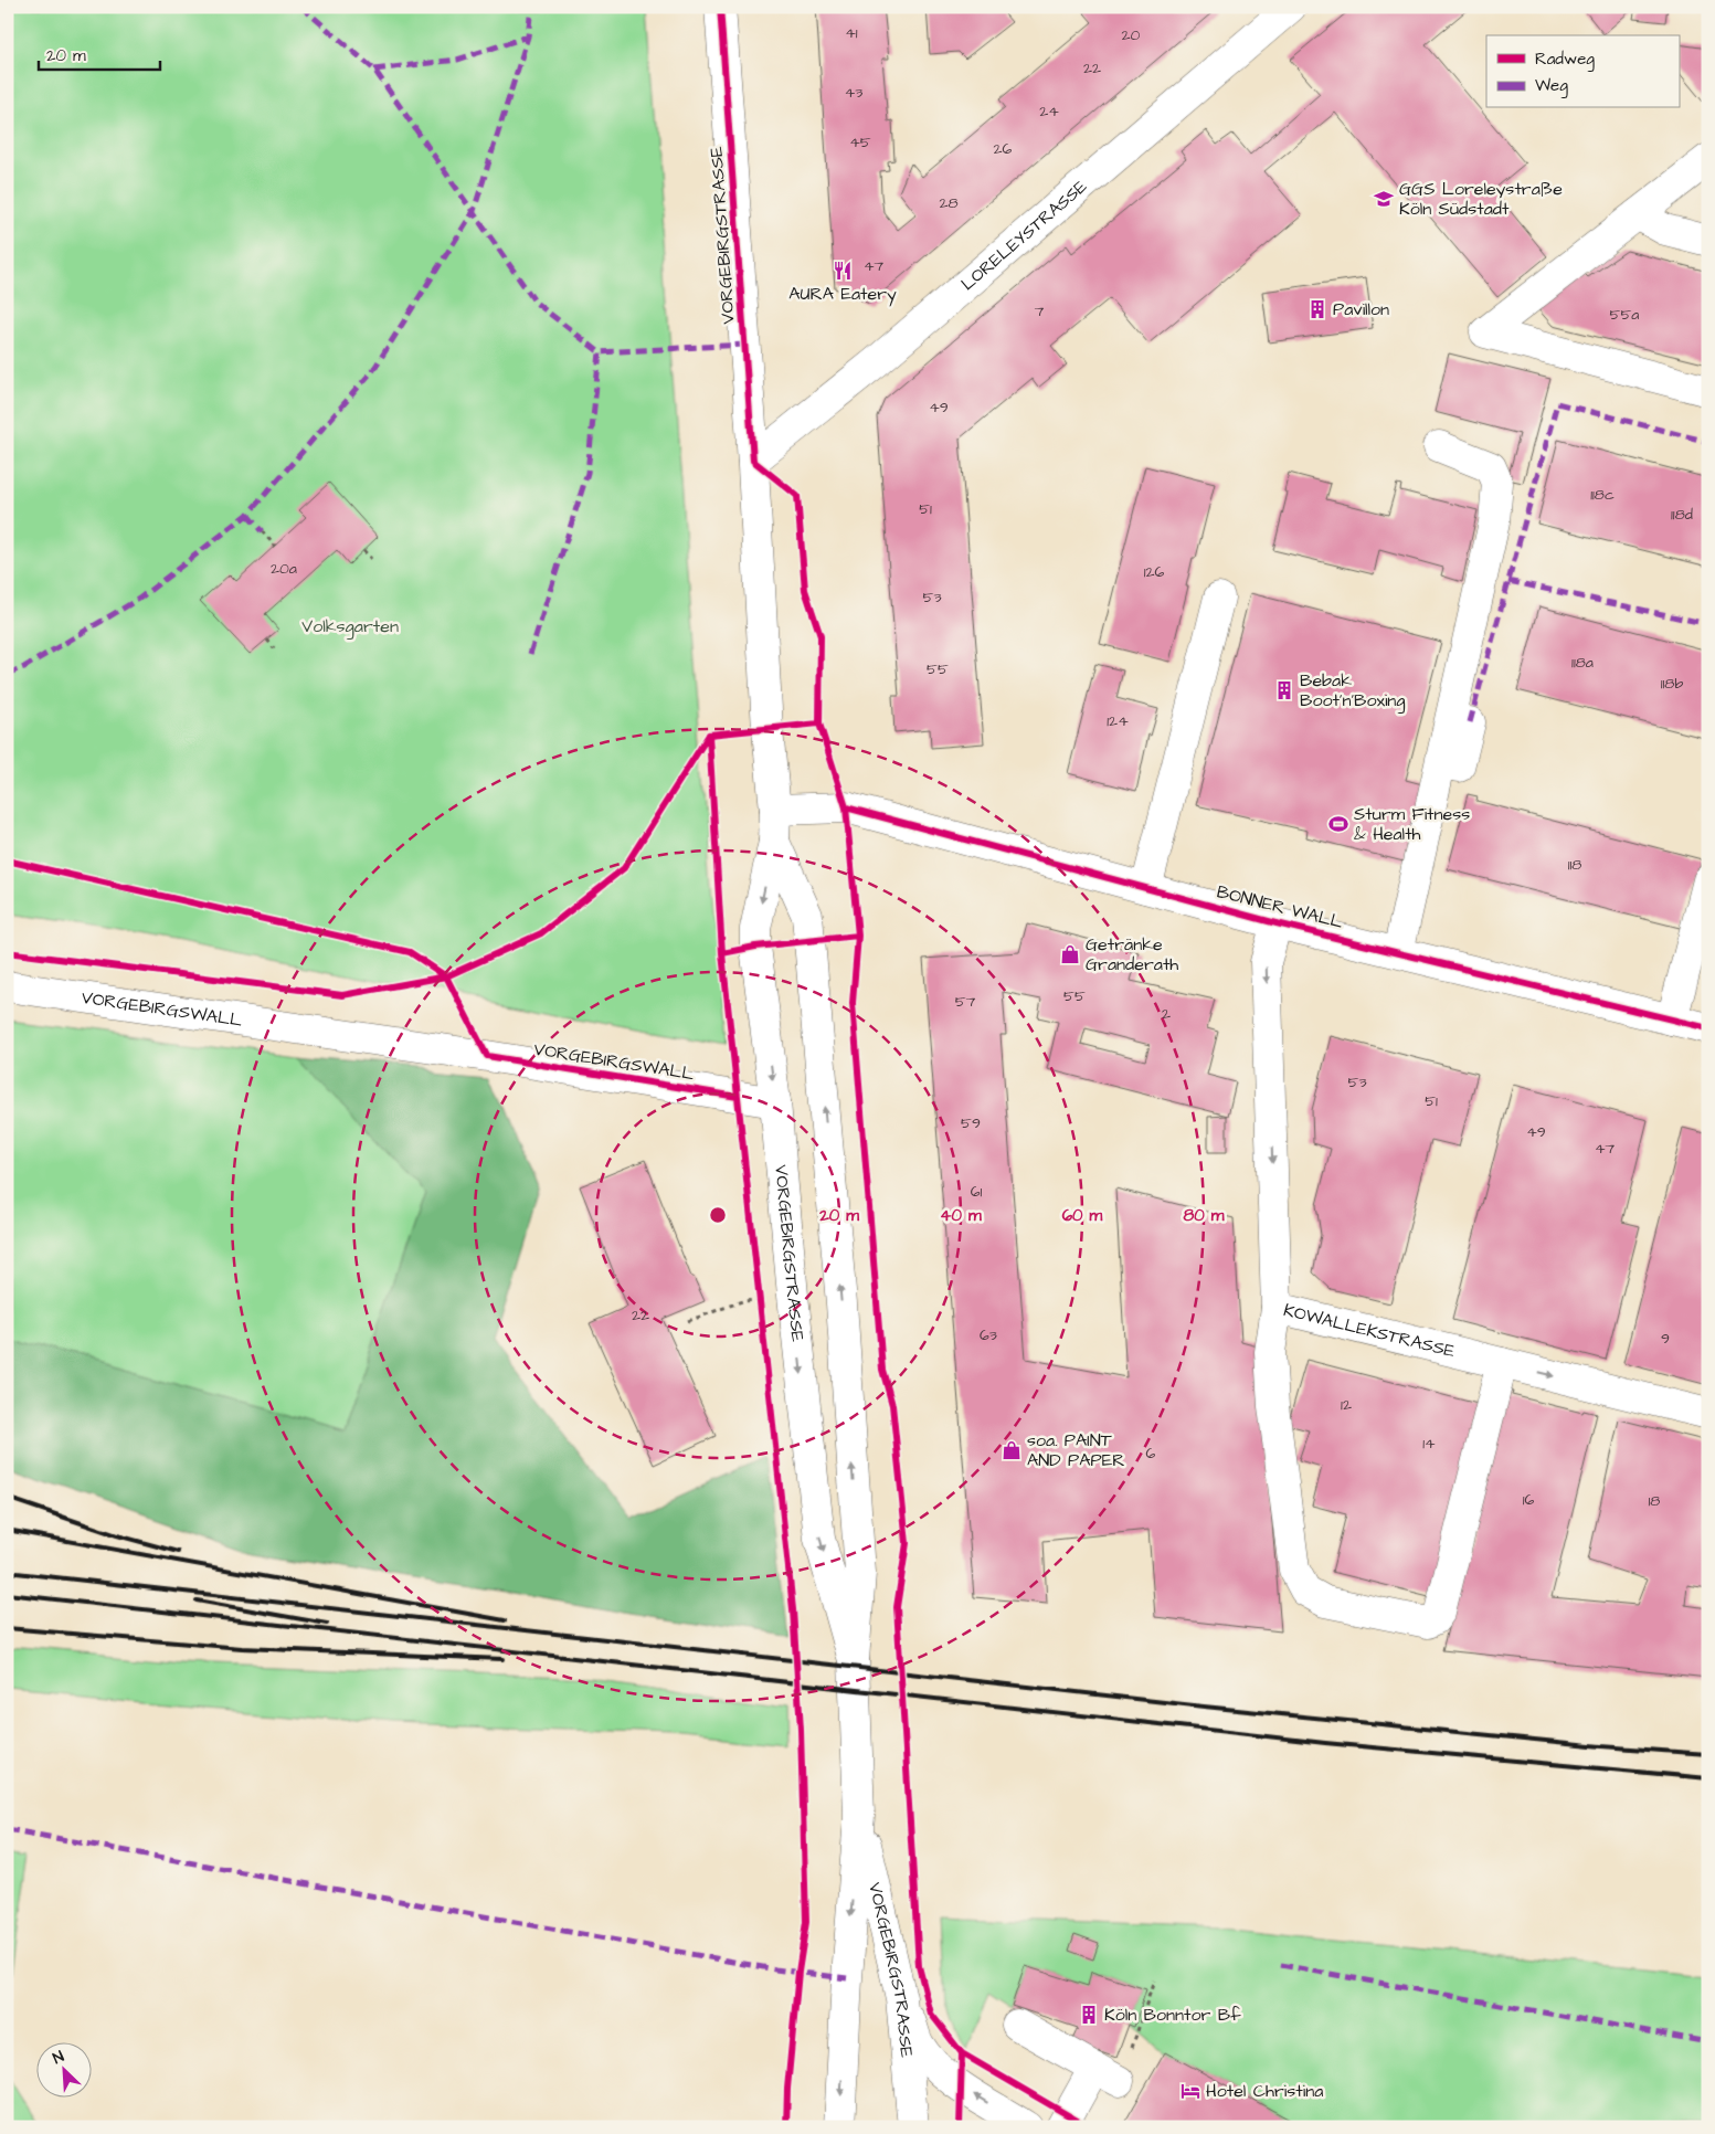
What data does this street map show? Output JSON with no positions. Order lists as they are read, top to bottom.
{
  "streets": {
    "main road": [
      "VORGEBIRGSTRASSE",
      "LORELEYSTRASSE",
      "BONNER WALL",
      "VORGEBIRGSWALL",
      "KOWALLEKSTRASSE"
    ]
  },
  "crossings": [
    ["VORGEBIRGSTRASSE", "LORELEYSTRASSE"],
    ["VORGEBIRGSTRASSE", "BONNER WALL"],
    ["VORGEBIRGSTRASSE", "VORGEBIRGSWALL"],
    ["BONNER WALL", "KOWALLEKSTRASSE"]
  ],
  "one_way": ["KOWALLEKSTRASSE"],
  "parks": ["Volksgarten"],
  "places": {
    "school or university": ["GGS Loreleystraße Köln Südstadt"],
    "restaurant": ["AURA Eatery"],
    "building": ["Pavillon", "Bebak Boot'n'Boxing", "Köln Bonntor Bf"],
    "sports": ["Sturm Fitness & Health"],
    "shop": ["Getränke Granderath", "soa. PAINT AND PAPER"],
    "hotel": ["Hotel Christina"]
  },
  "house_numbers": [
    "41",
    "20",
    "22",
    "43",
    "24",
    "45",
    "26",
    "28",
    "47",
    "7",
    "55a",
    "49",
    "118c",
    "51",
    "118d",
    "20a",
    "126",
    "53",
    "118a",
    "55",
    "118b",
    "124",
    "118",
    "55",
    "57",
    "2",
    "53",
    "51",
    "59",
    "49",
    "47",
    "61",
    "22",
    "63",
    "9",
    "12",
    "14",
    "6",
    "16",
    "18"
  ],
  "legend": ["Radweg", "Weg"],
  "scale_bar": "20 m",
  "north": "top left",
  "rings": [
    "20 m",
    "40 m",
    "60 m",
    "80 m"
  ]
}
